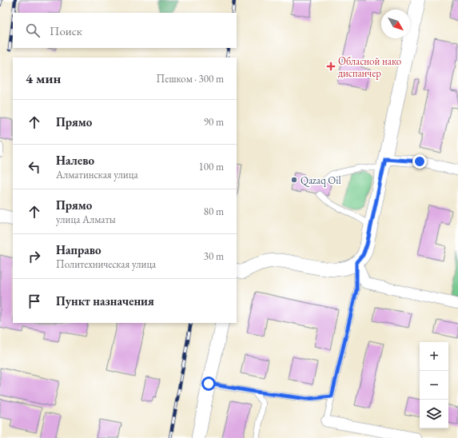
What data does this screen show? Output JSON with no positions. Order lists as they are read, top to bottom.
{
  "places": {
    "health": ["Обласной нако диспанчер"],
    "other": ["Qazaq Oil"]
  },
  "north": "bottom right",
  "page": {
    "search": "Поиск",
    "heading": ["4 мин", "Пешком · 300 m"],
    "list": [
      ["Прямо", "90 m"],
      ["Налево", "Алматинская улица", "100 m"],
      ["Прямо", "улица Алматы", "80 m"],
      ["Направо", "Политехническая улица", "30 m"],
      "Пункт назначения"
    ],
    "map_buttons": ["+", "−"]
  }
}
